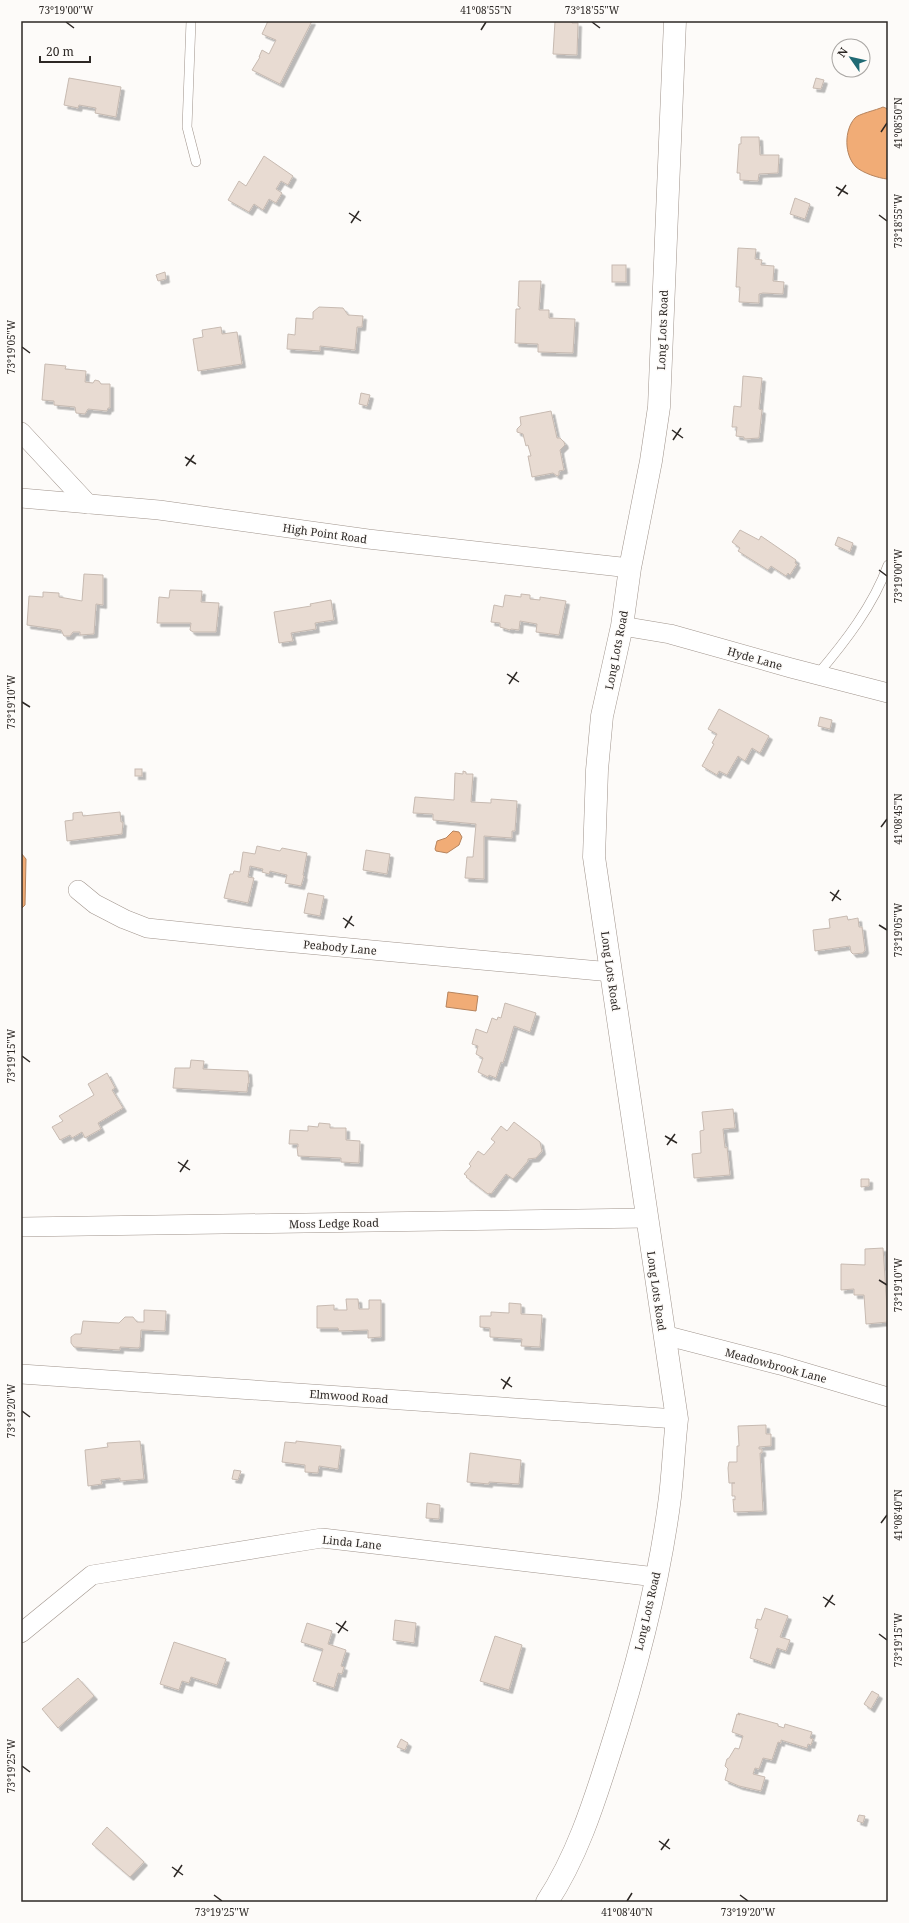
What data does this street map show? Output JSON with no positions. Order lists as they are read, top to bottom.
{
  "streets": {
    "main road": ["Long Lots Road"],
    "street": [
      "High Point Road",
      "Hyde Lane",
      "Peabody Lane",
      "Moss Ledge Road",
      "Meadowbrook Lane",
      "Elmwood Road",
      "Linda Lane"
    ]
  },
  "crossings": [
    ["Long Lots Road", "High Point Road"],
    ["Long Lots Road", "Hyde Lane"],
    ["Long Lots Road", "Peabody Lane"],
    ["Long Lots Road", "Moss Ledge Road"],
    ["Long Lots Road", "Meadowbrook Lane"],
    ["Long Lots Road", "Elmwood Road"],
    ["Long Lots Road", "Linda Lane"]
  ],
  "scale_bar": "20 m",
  "north": "top left",
  "coordinates": [
    "73°19'00\"W",
    "41°08'55\"N",
    "73°18'55\"W",
    "41°08'50\"N",
    "73°19'05\"W",
    "73°19'10\"W",
    "41°08'45\"N",
    "73°19'15\"W",
    "73°19'20\"W",
    "41°08'40\"N",
    "73°19'25\"W"
  ]
}
